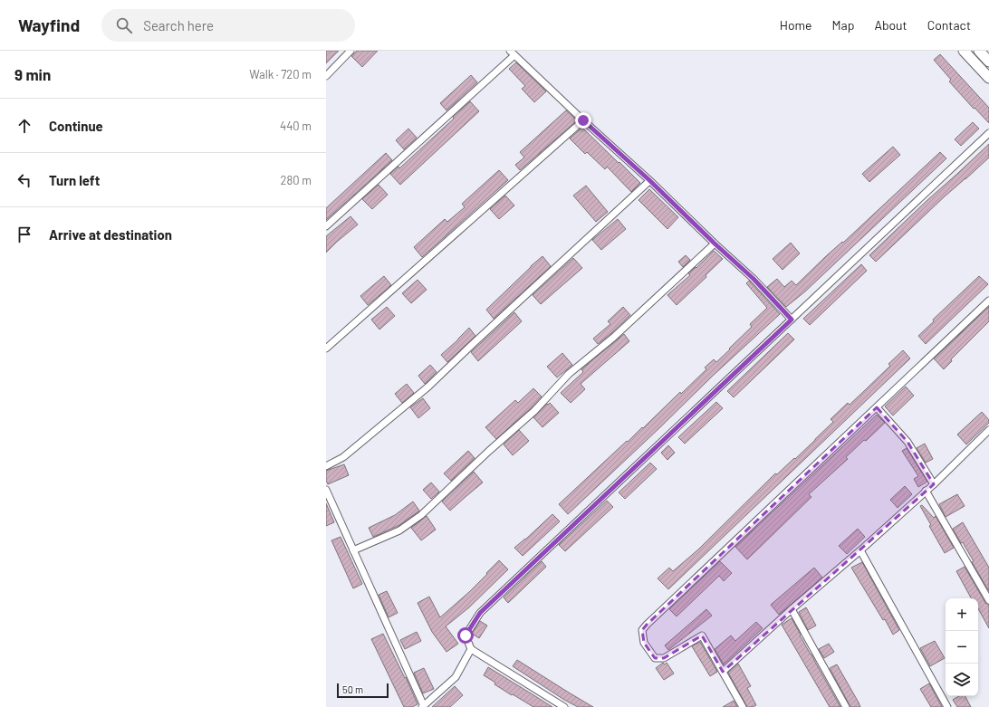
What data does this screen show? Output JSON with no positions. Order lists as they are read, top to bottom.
{
  "scale_bar": "50 m",
  "page": {
    "header": "Wayfind",
    "search": "Search here",
    "nav": [
      "Home",
      "Map",
      "About",
      "Contact"
    ],
    "heading": ["9 min", "Walk · 720 m"],
    "list": [
      ["Continue", "440 m"],
      ["Turn left", "280 m"],
      "Arrive at destination"
    ],
    "map_buttons": ["+", "−"],
    "scale": "50 m"
  }
}
